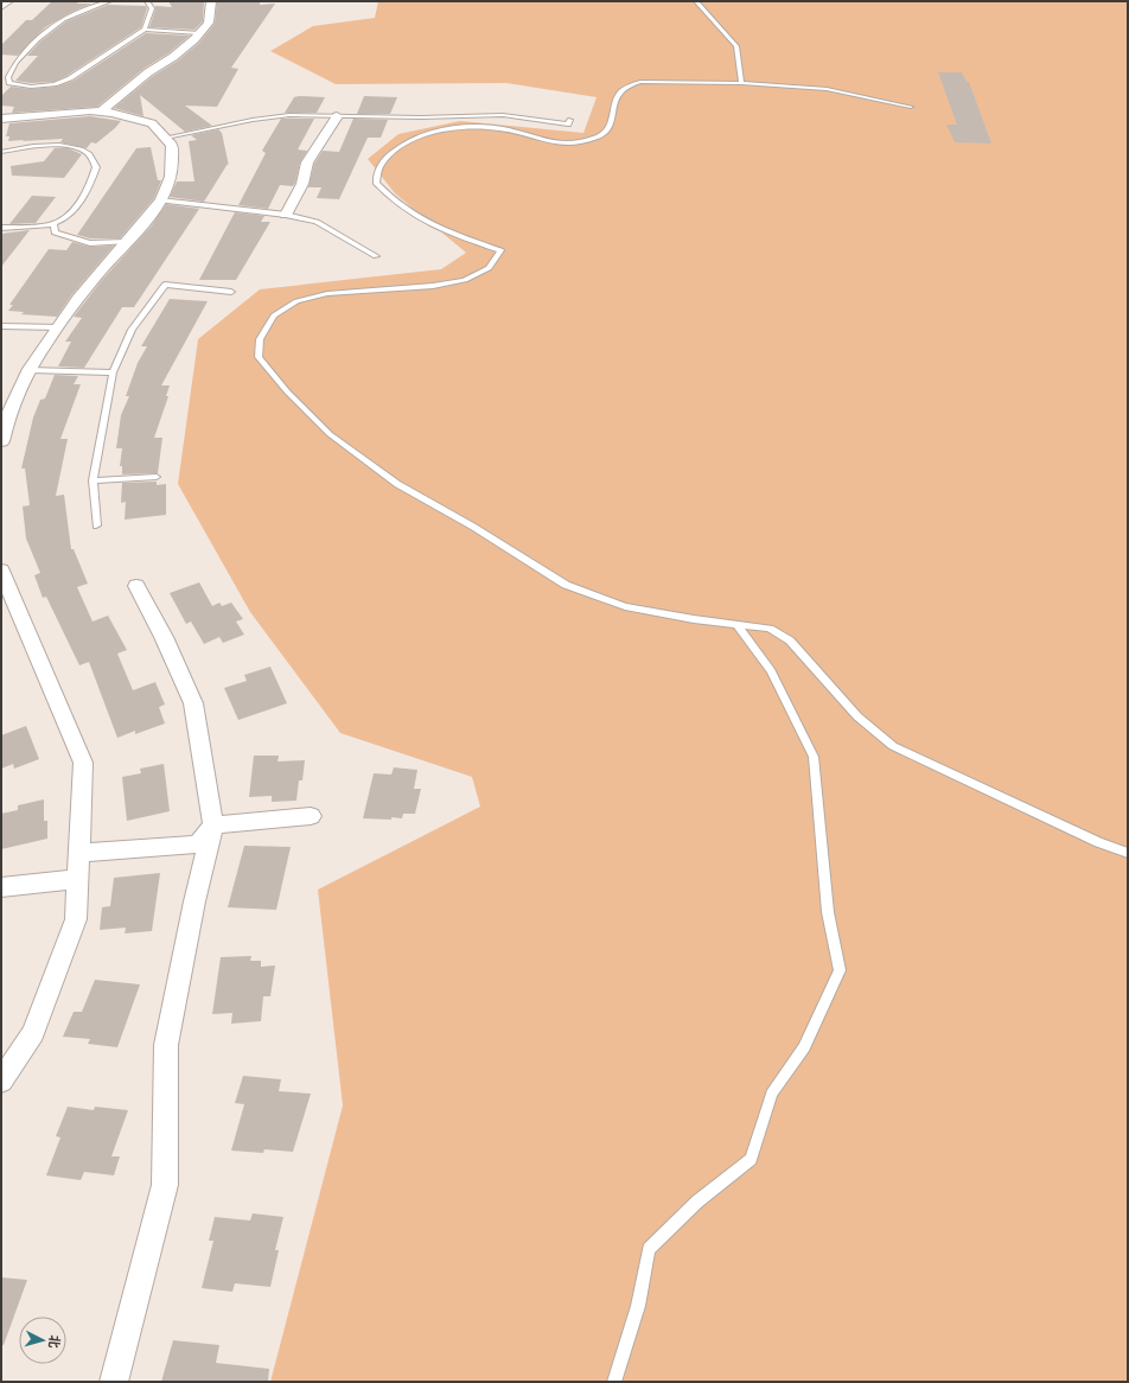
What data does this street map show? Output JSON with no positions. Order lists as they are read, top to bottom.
{
  "north": "right"
}
